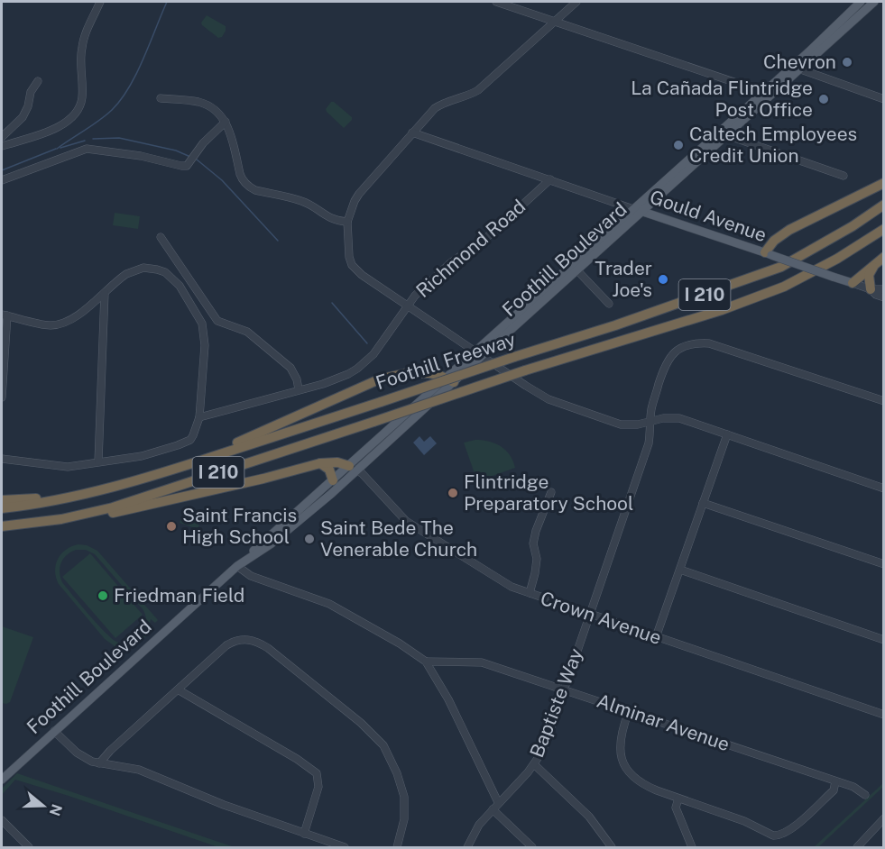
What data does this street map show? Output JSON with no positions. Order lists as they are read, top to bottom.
{
  "streets": {
    "highway": ["I 210", "Foothill Freeway"],
    "main road": ["Gould Avenue", "Foothill Boulevard"],
    "street": [
      "Richmond Road",
      "Crown Avenue",
      "Baptiste Way",
      "Alminar Avenue"
    ]
  },
  "crossings": [
    ["Gould Avenue", "Richmond Road"],
    ["Gould Avenue", "Foothill Boulevard"],
    ["Foothill Boulevard", "Crown Avenue"],
    ["Crown Avenue", "Baptiste Way"],
    ["Baptiste Way", "Alminar Avenue"]
  ],
  "places": [
    "Chevron",
    "La Cañada Flintridge Post Office",
    "Caltech Employees Credit Union",
    "Trader Joe's",
    "Flintridge Preparatory School",
    "Saint Francis High School",
    "Saint Bede The Venerable Church",
    "Friedman Field"
  ],
  "north": "right"
}
